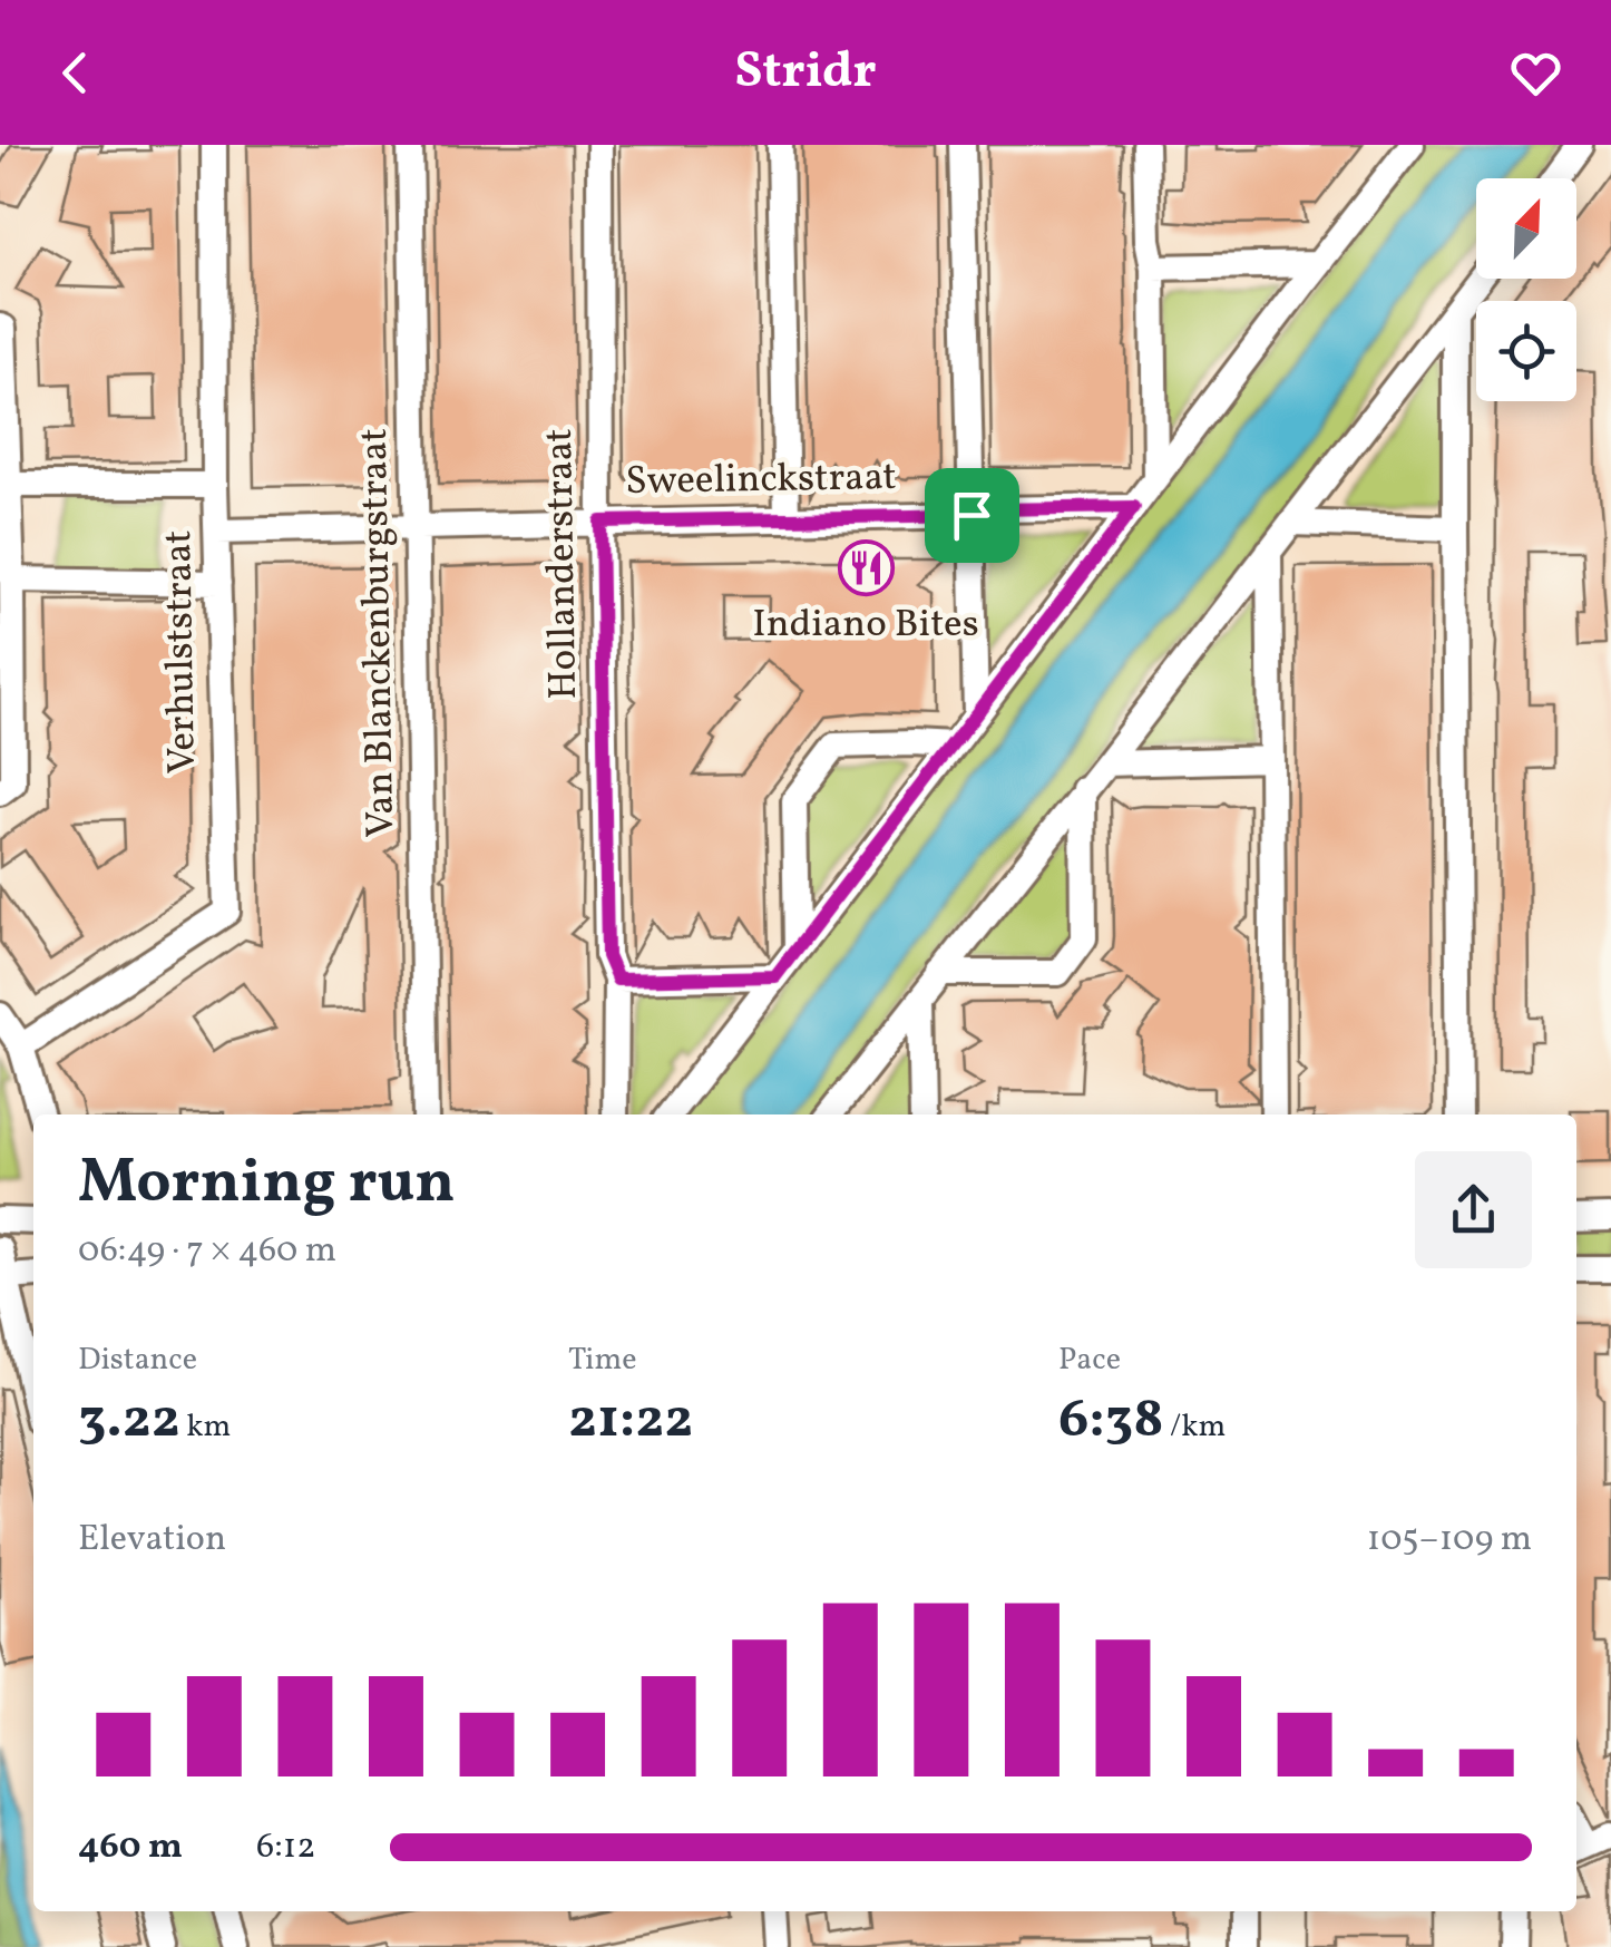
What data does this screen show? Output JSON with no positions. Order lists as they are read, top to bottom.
{
  "streets": {
    "street": [
      "Sweelinckstraat",
      "Hollanderstraat",
      "Van Blanckenburgstraat",
      "Verhulststraat"
    ]
  },
  "crossings": [
    ["Sweelinckstraat", "Hollanderstraat"],
    ["Sweelinckstraat", "Van Blanckenburgstraat"],
    ["Sweelinckstraat", "Verhulststraat"]
  ],
  "places": {
    "restaurant": ["Indiano Bites"]
  },
  "north": "top right",
  "page": {
    "header": "Stridr",
    "heading": ["Morning run", "06:49 · 7 × 460 m"],
    "stats": [
      ["Distance", "3.22 km"],
      ["Time", "21:22"],
      ["Pace", "6:38 /km"]
    ],
    "chart": ["Elevation", "105–109 m"],
    "list": [
      {
        "name": "460 m",
        "note": "6:12"
      }
    ]
  }
}
